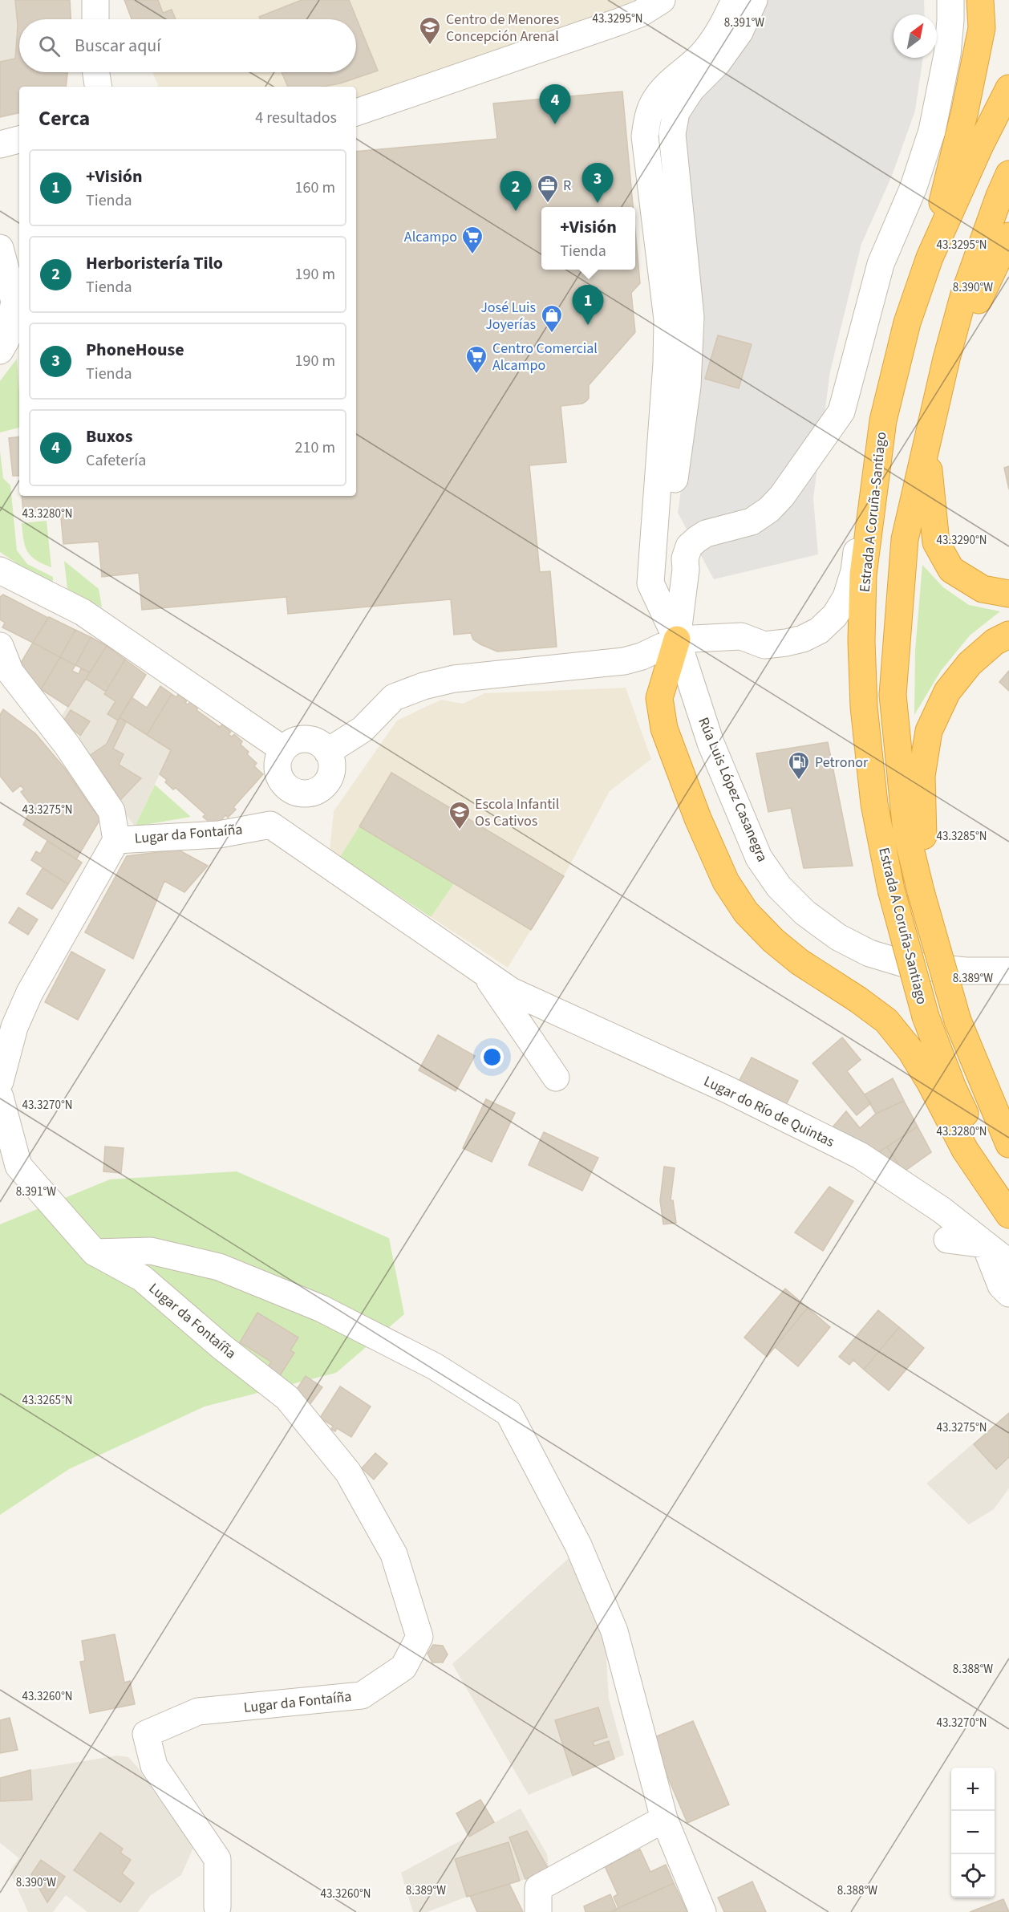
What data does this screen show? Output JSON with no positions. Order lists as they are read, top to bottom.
{
  "streets": {
    "highway": ["Estrada A Coruña-Santiago"],
    "street": ["Rúa Luis López Casanegra", "Lugar da Fontaíña", "Lugar do Río de Quintas"]
  },
  "places": {
    "school or university": ["Centro de Menores Concepción Arenal", "Escola Infantil Os Cativos"],
    "office": ["R"],
    "supermarket": ["Alcampo", "Centro Comercial Alcampo"],
    "shop": ["José Luis Joyerías"],
    "fuel station": ["Petronor"]
  },
  "north": "top right",
  "page": {
    "search": "Buscar aquí",
    "pins": [
      "4",
      "3",
      "2",
      "1"
    ],
    "heading": ["Cerca", "4 resultados"],
    "list": [
      {
        "mark": "1",
        "name": "+Visión",
        "note": "Tienda",
        "value": "160 m"
      },
      {
        "mark": "2",
        "name": "Herboristería Tilo",
        "note": "Tienda",
        "value": "190 m"
      },
      {
        "mark": "3",
        "name": "PhoneHouse",
        "note": "Tienda",
        "value": "190 m"
      },
      {
        "mark": "4",
        "name": "Buxos",
        "note": "Cafetería",
        "value": "210 m"
      }
    ],
    "popup": ["+Visión", "Tienda"],
    "map_buttons": ["+", "−"]
  },
  "coordinates": [
    "43.3295°N",
    "8.391°W",
    "8.390°W",
    "43.3280°N",
    "43.3290°N",
    "43.3275°N",
    "43.3285°N",
    "8.389°W",
    "43.3270°N",
    "43.3265°N",
    "8.388°W",
    "43.3260°N"
  ]
}
